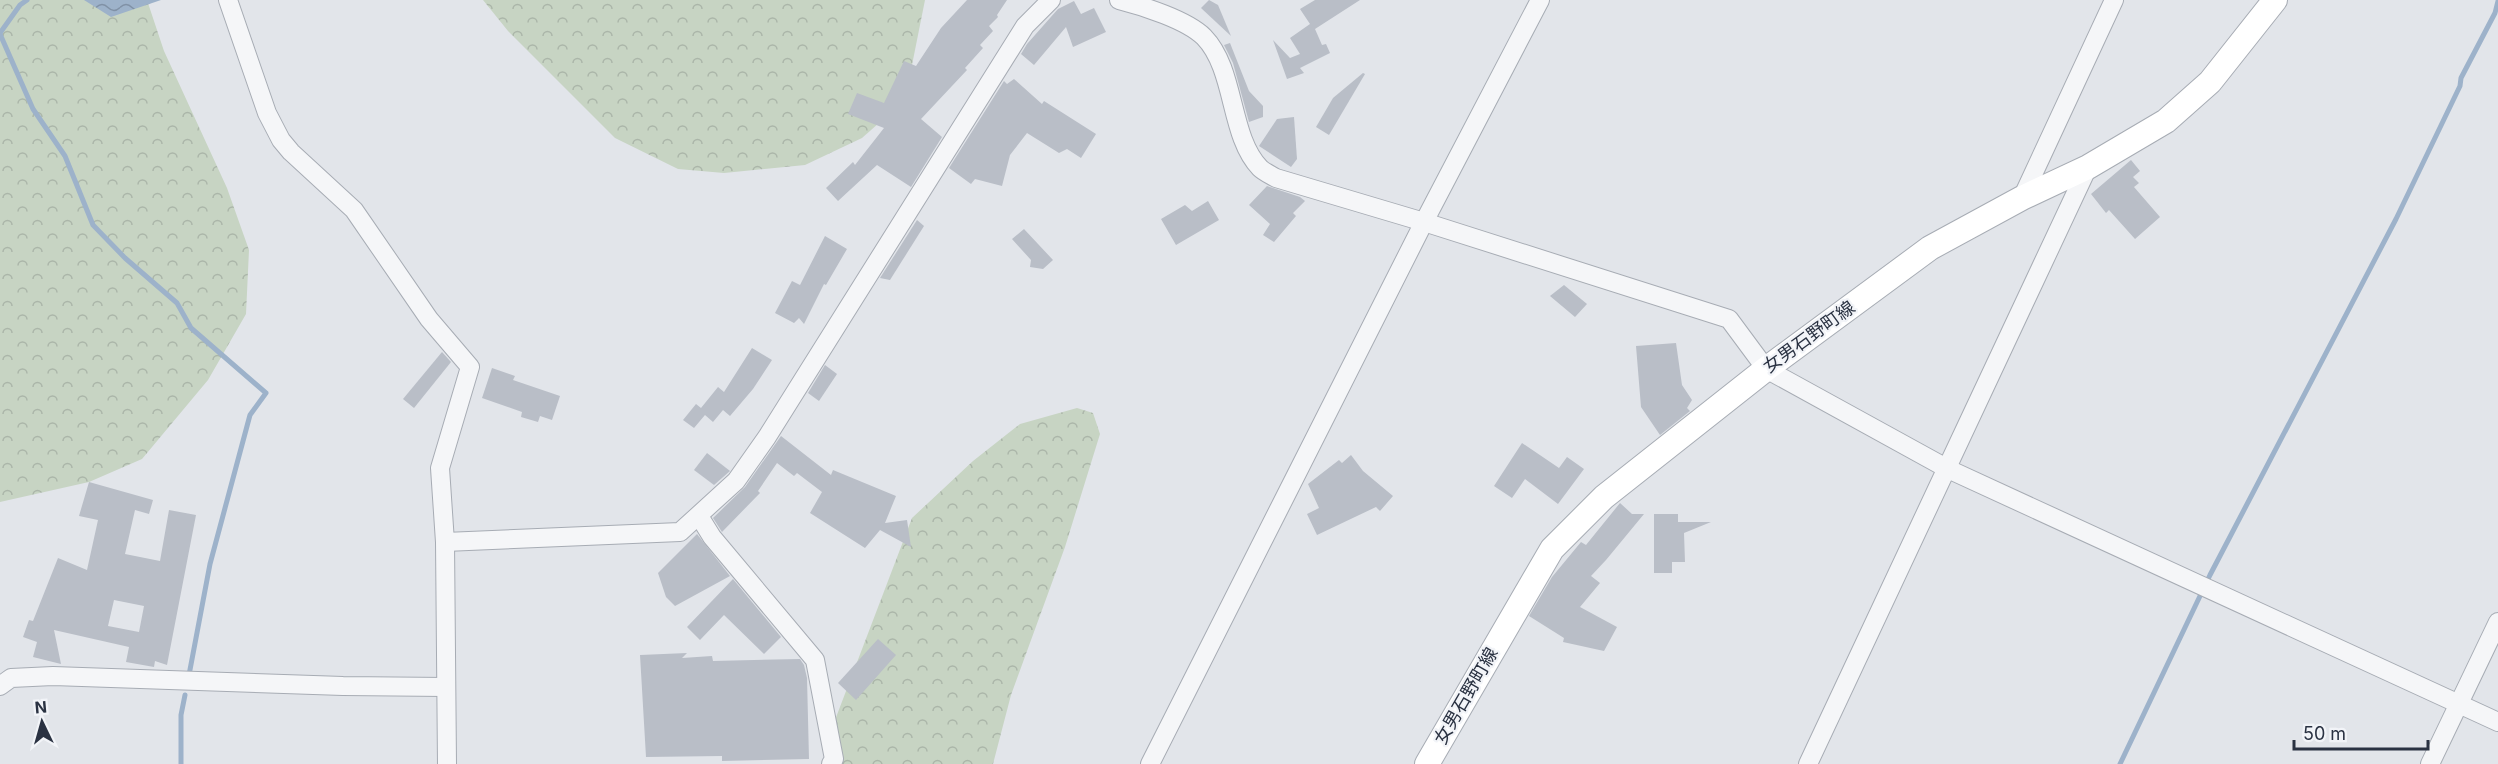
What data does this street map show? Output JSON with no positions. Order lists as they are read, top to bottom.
{
  "streets": {
    "main road": ["女男石野町線"]
  },
  "scale_bar": "50 m",
  "north": "top"
}
